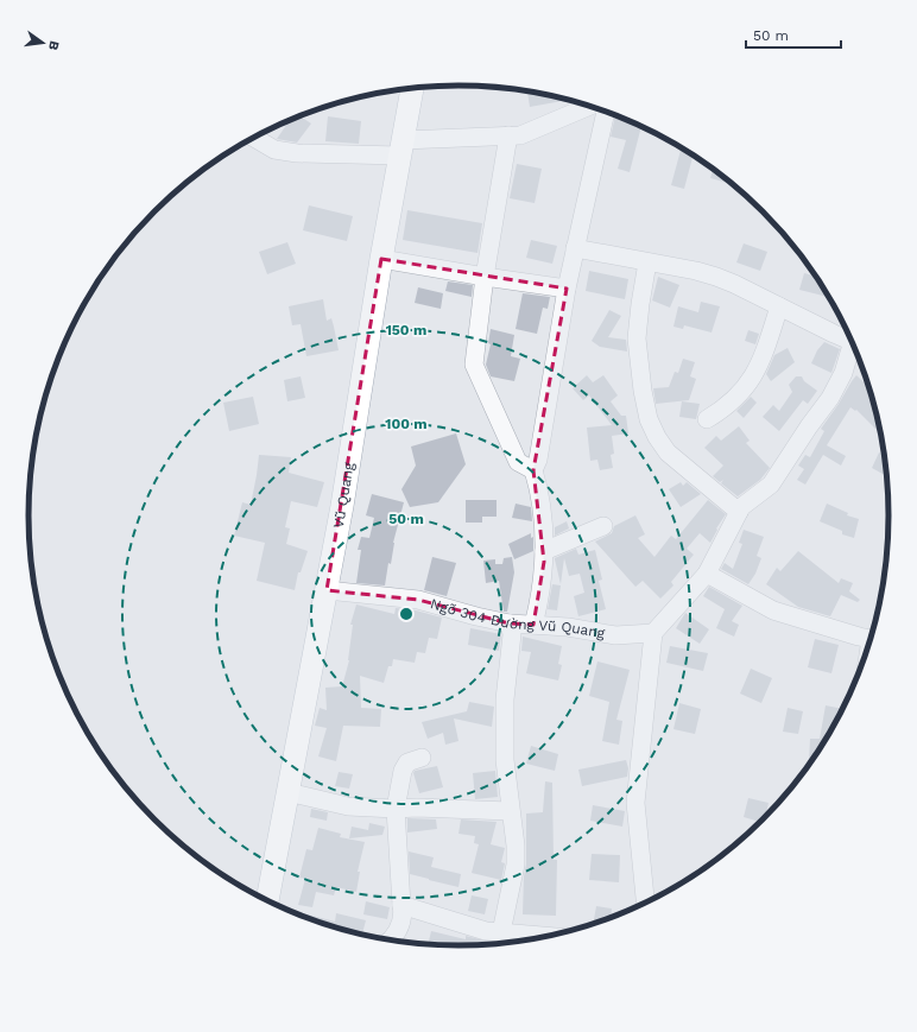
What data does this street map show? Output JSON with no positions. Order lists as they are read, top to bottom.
{
  "streets": {
    "main road": ["Vũ Quang"],
    "street": ["Ngõ 304 Đường Vũ Quang"]
  },
  "crossings": [
    ["Vũ Quang", "Ngõ 304 Đường Vũ Quang"]
  ],
  "scale_bar": "50 m",
  "north": "right",
  "rings": ["150 m", "100 m", "50 m"]
}
